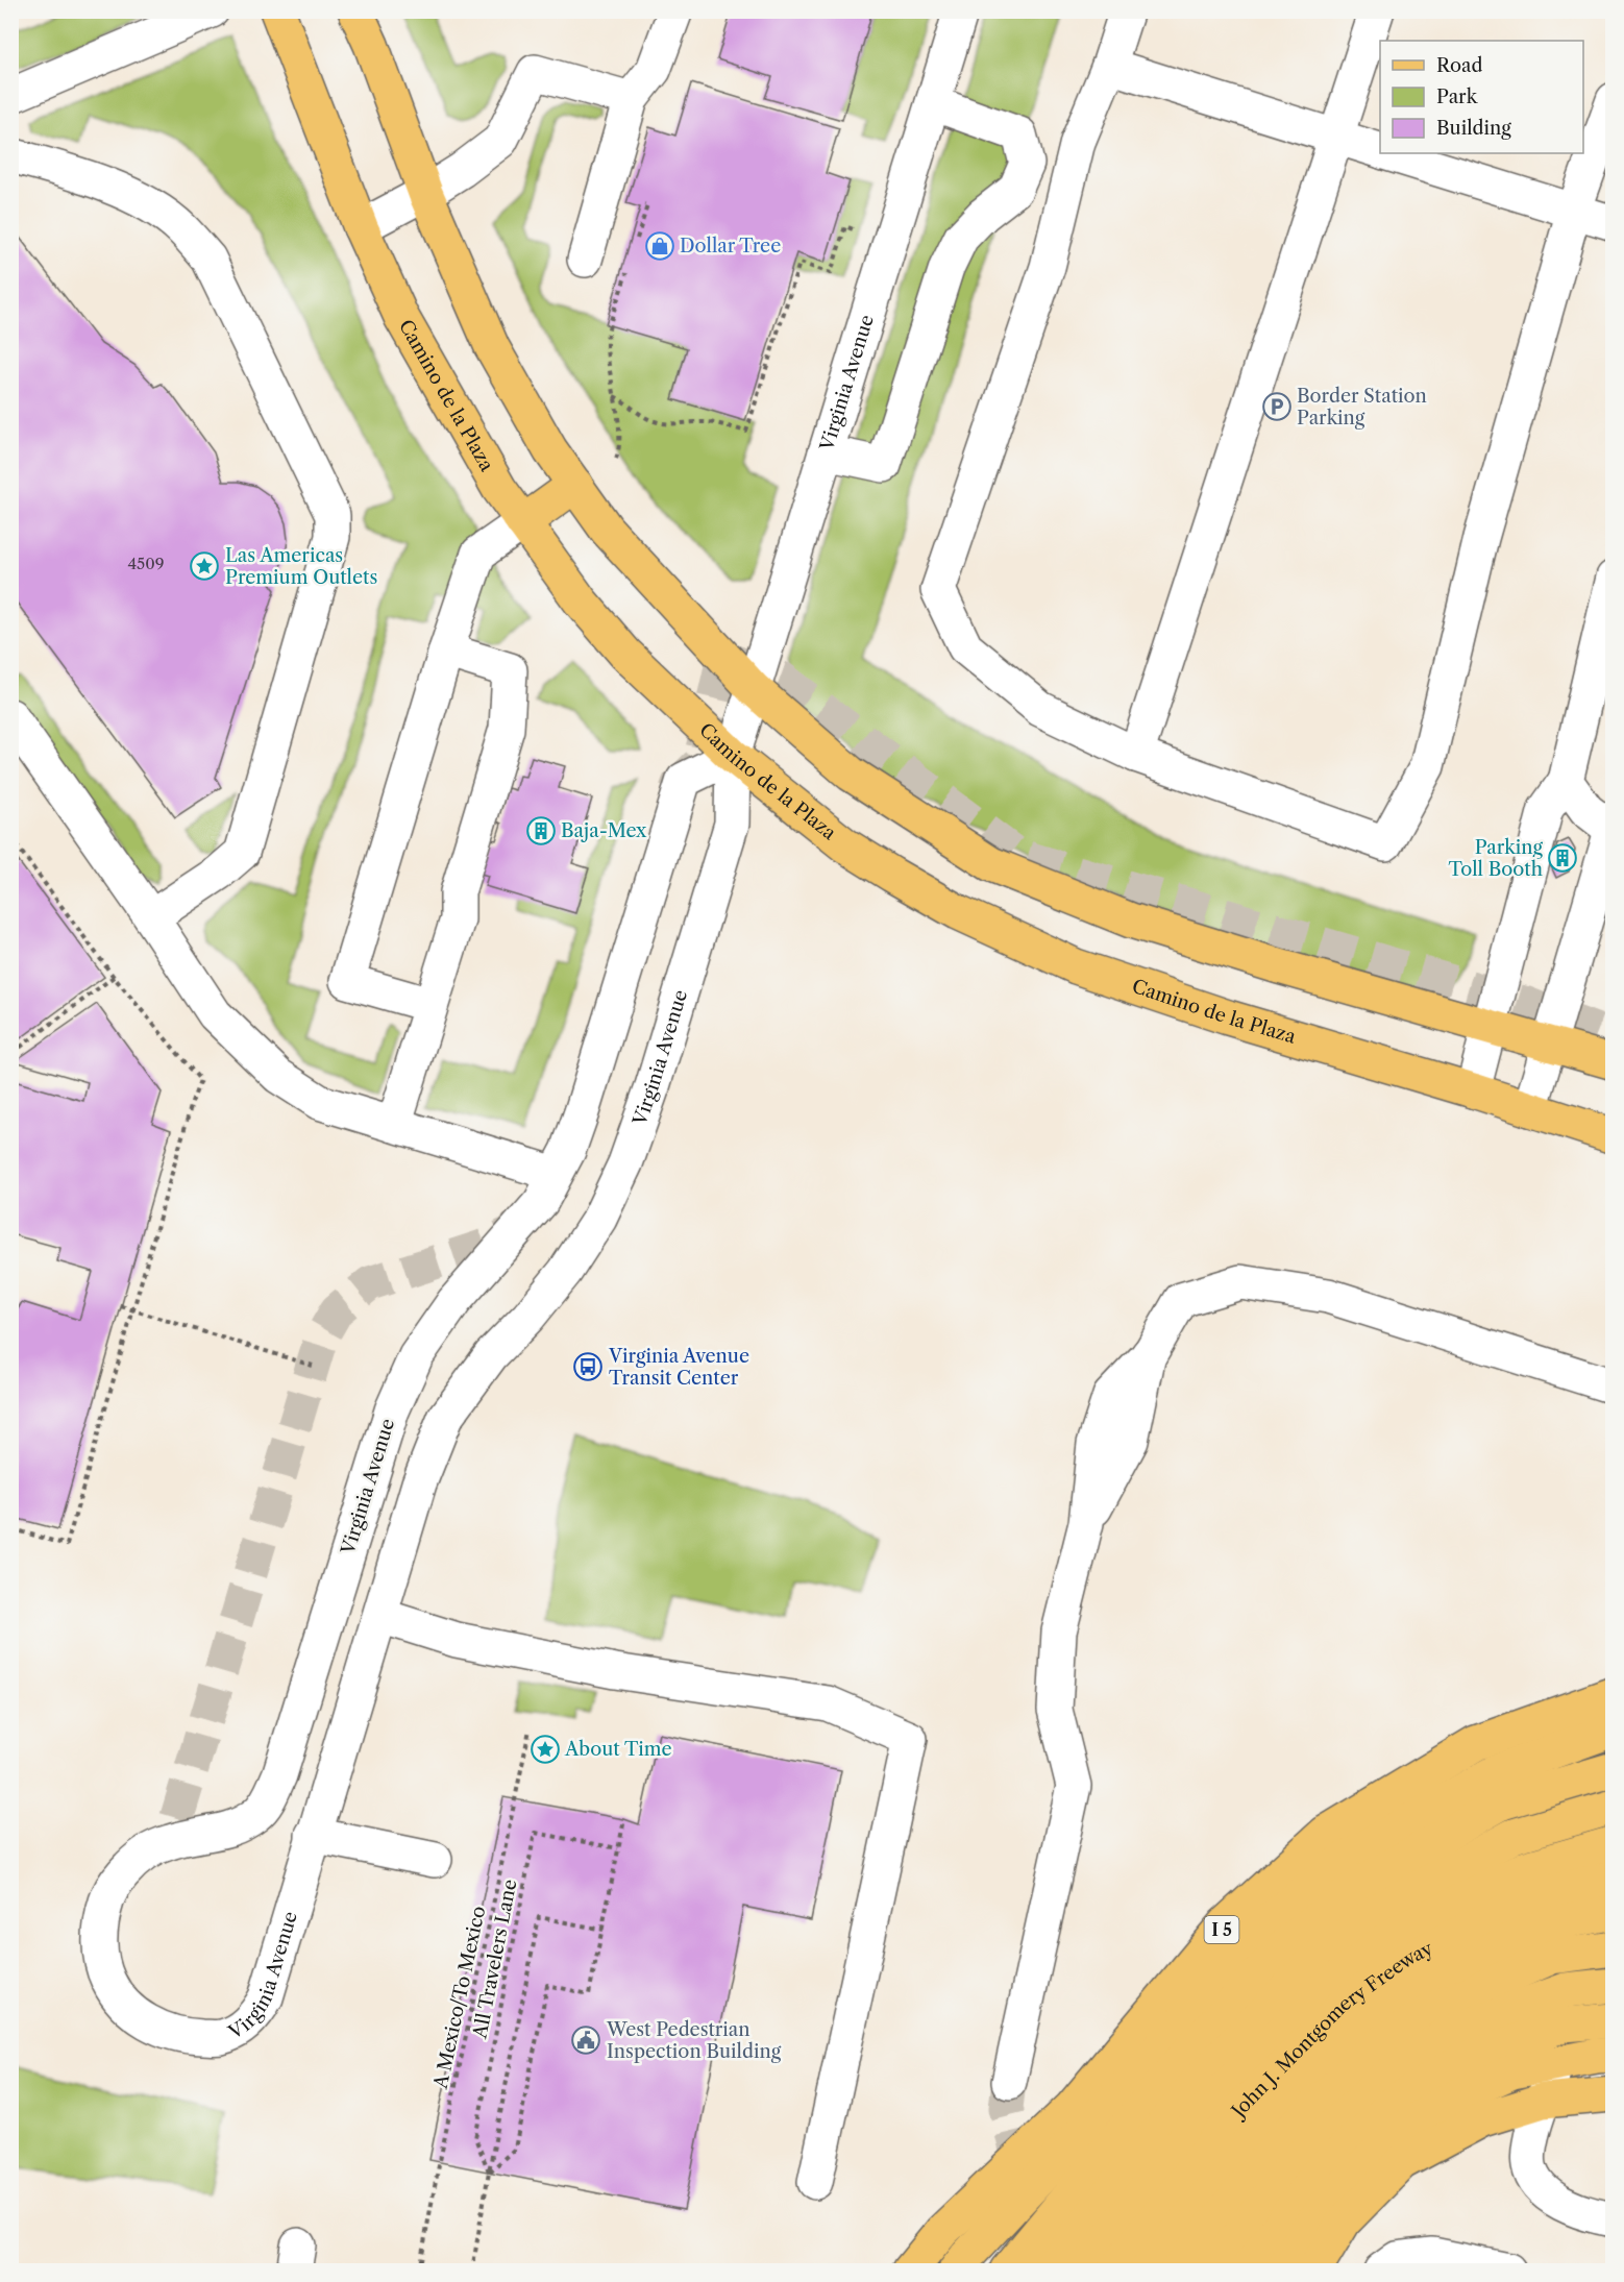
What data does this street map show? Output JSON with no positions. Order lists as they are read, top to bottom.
{
  "streets": {
    "main road": ["Camino de la Plaza", "I 5", "John J. Montgomery Freeway"],
    "street": ["Virginia Avenue"],
    "path": ["All Travelers Lane", "A Mexico/To Mexico"]
  },
  "crossings": [
    ["Virginia Avenue", "Camino de la Plaza"]
  ],
  "places": {
    "shop": ["Dollar Tree"],
    "parking": ["Border Station Parking"],
    "place": ["Las Americas Premium Outlets", "About Time"],
    "building": ["Baja-Mex", "Parking Toll Booth"],
    "bus stop": ["Virginia Avenue Transit Center"],
    "public building": ["West Pedestrian Inspection Building"]
  },
  "house_numbers": ["4509"],
  "legend": ["Road", "Park", "Building"]
}
